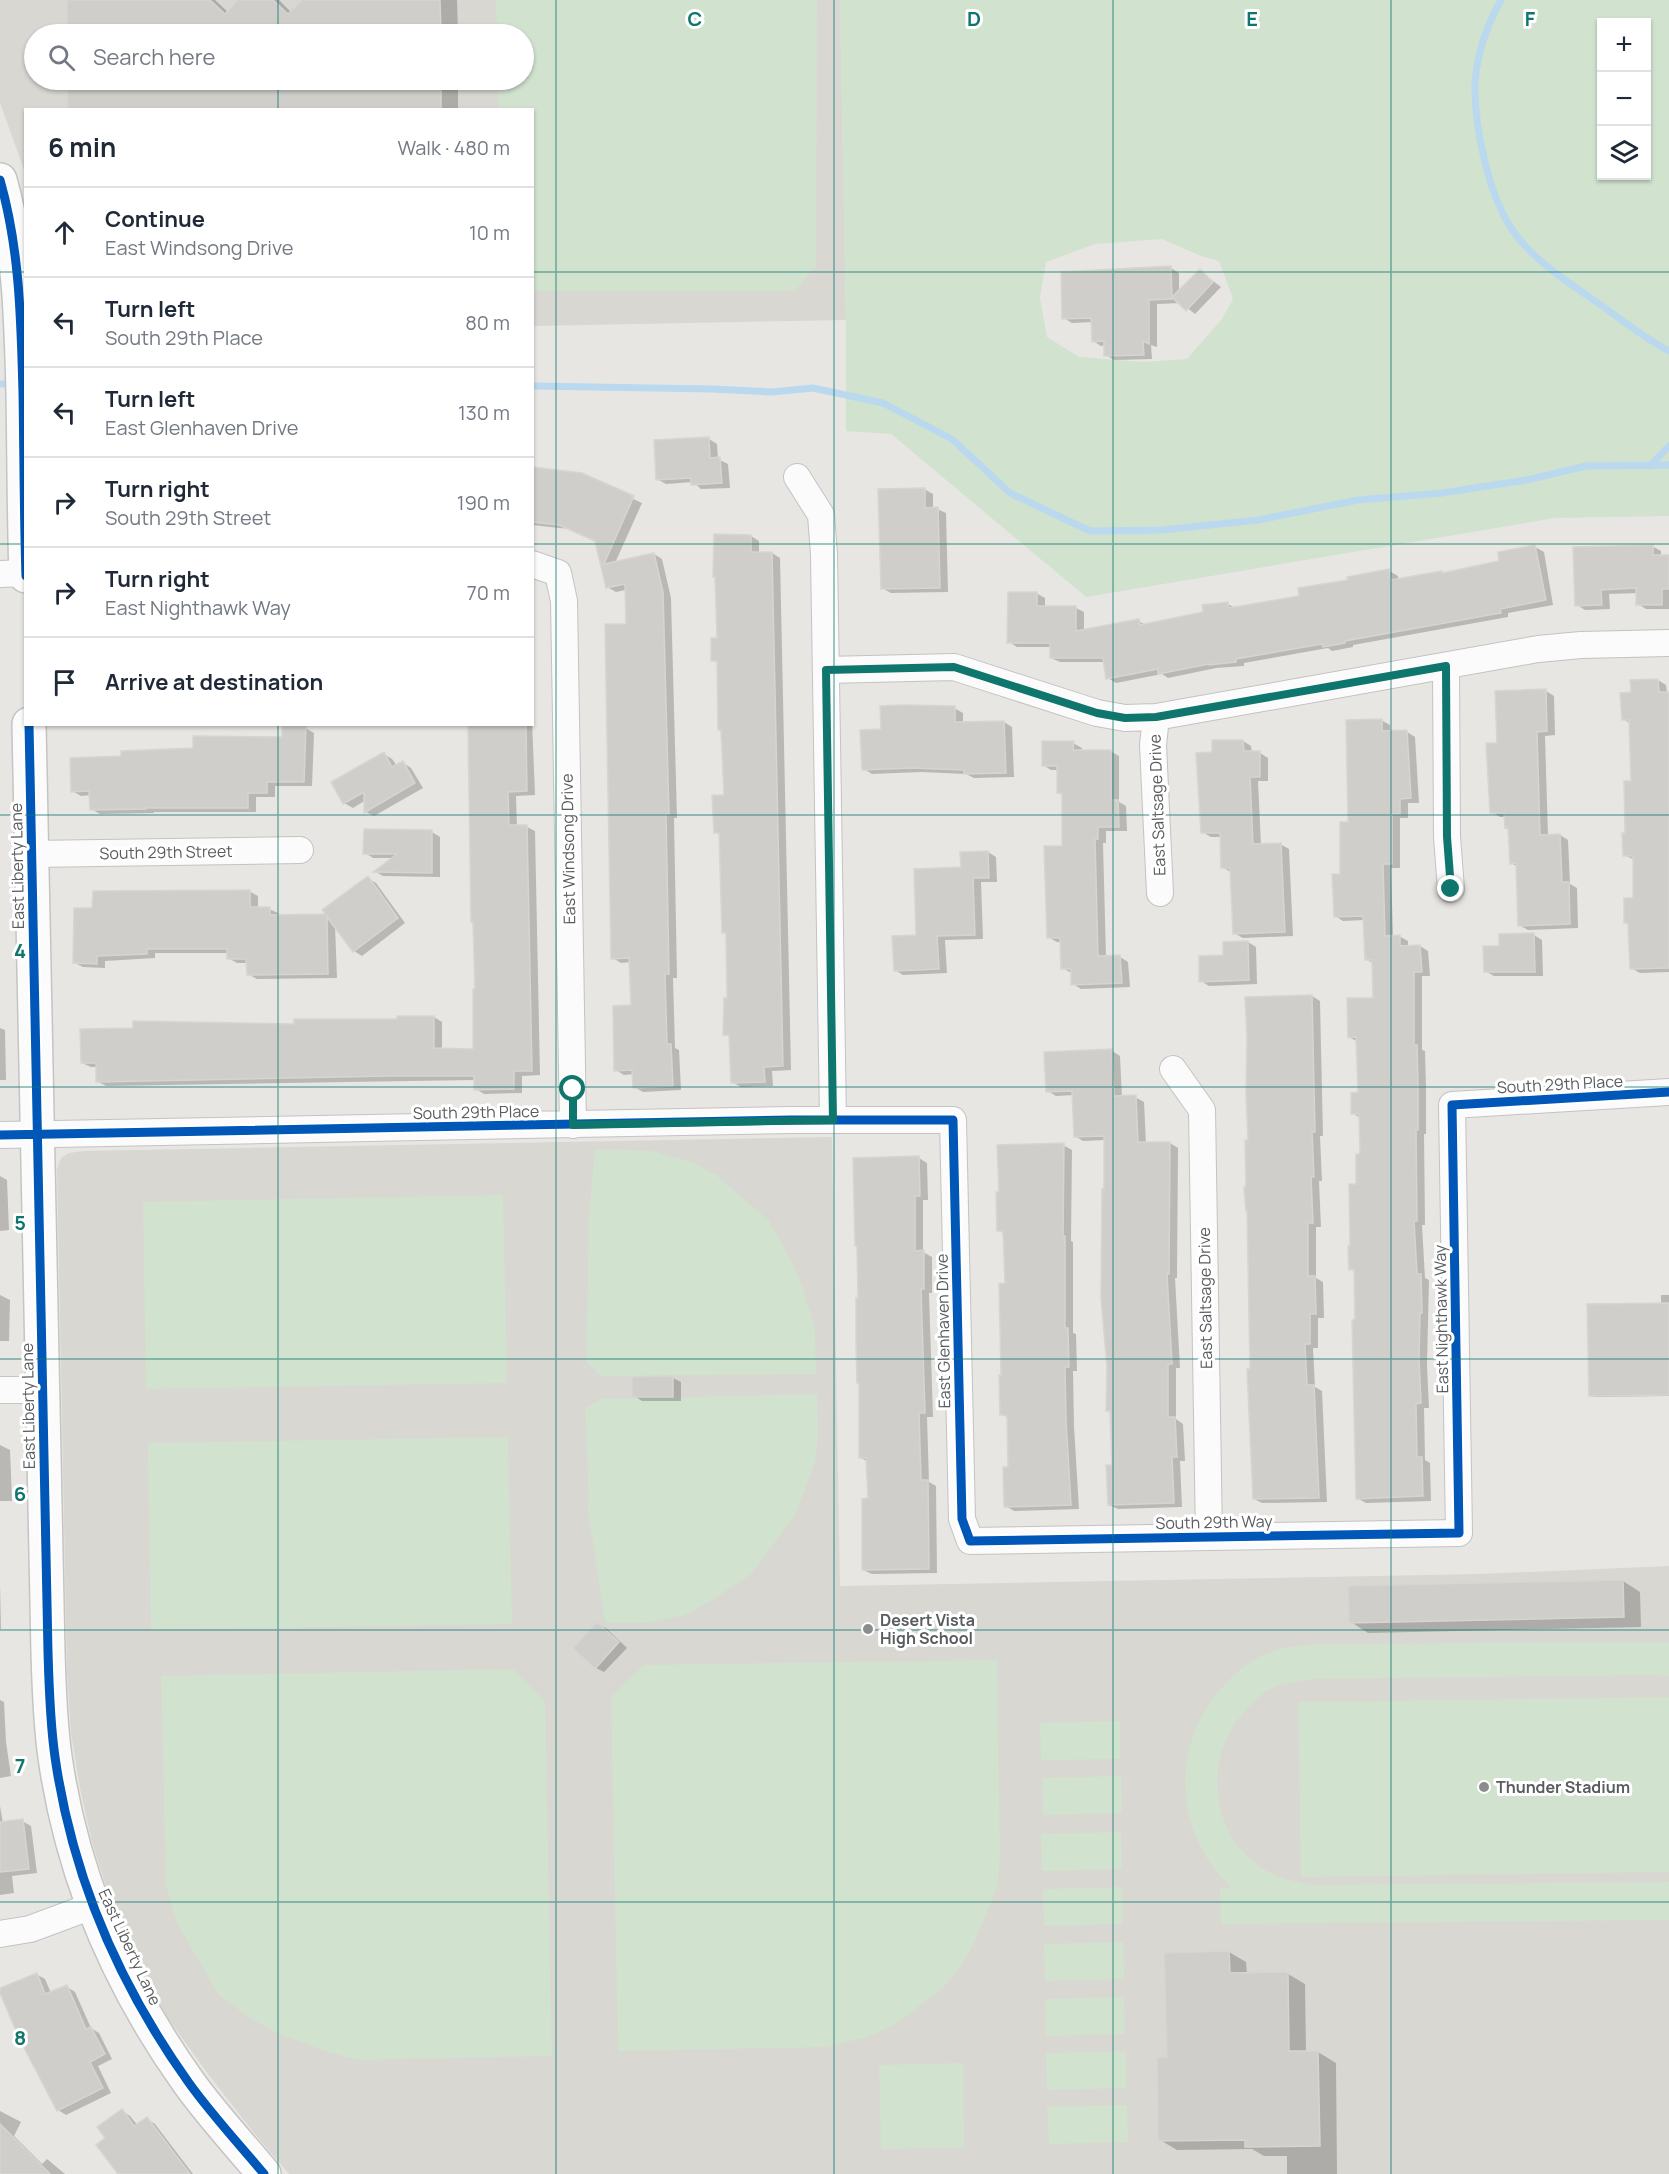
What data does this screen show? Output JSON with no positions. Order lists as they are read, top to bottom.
{
  "streets": {
    "street": [
      "East Saltsage Drive",
      "East Windsong Drive",
      "South 29th Street",
      "East Liberty Lane",
      "South 29th Place",
      "East Nighthawk Way",
      "East Glenhaven Drive",
      "South 29th Way"
    ]
  },
  "crossings": [
    ["East Saltsage Drive", "South 29th Way"],
    ["East Windsong Drive", "South 29th Place"],
    ["South 29th Street", "East Liberty Lane"],
    ["East Liberty Lane", "South 29th Place"],
    ["South 29th Place", "East Nighthawk Way"],
    ["South 29th Place", "East Glenhaven Drive"],
    ["East Nighthawk Way", "South 29th Way"],
    ["East Glenhaven Drive", "South 29th Way"]
  ],
  "places": ["Desert Vista High School", "Thunder Stadium"],
  "page": {
    "map_buttons": ["+", "−"],
    "search": "Search here",
    "heading": ["6 min", "Walk · 480 m"],
    "list": [
      ["Continue", "East Windsong Drive", "10 m"],
      ["Turn left", "South 29th Place", "80 m"],
      ["Turn left", "East Glenhaven Drive", "130 m"],
      ["Turn right", "South 29th Street", "190 m"],
      ["Turn right", "East Nighthawk Way", "70 m"],
      "Arrive at destination"
    ]
  },
  "grid": {
    "columns": [
      "C",
      "D",
      "E",
      "F"
    ],
    "rows": [
      "4",
      "5",
      "6",
      "7",
      "8"
    ]
  }
}
